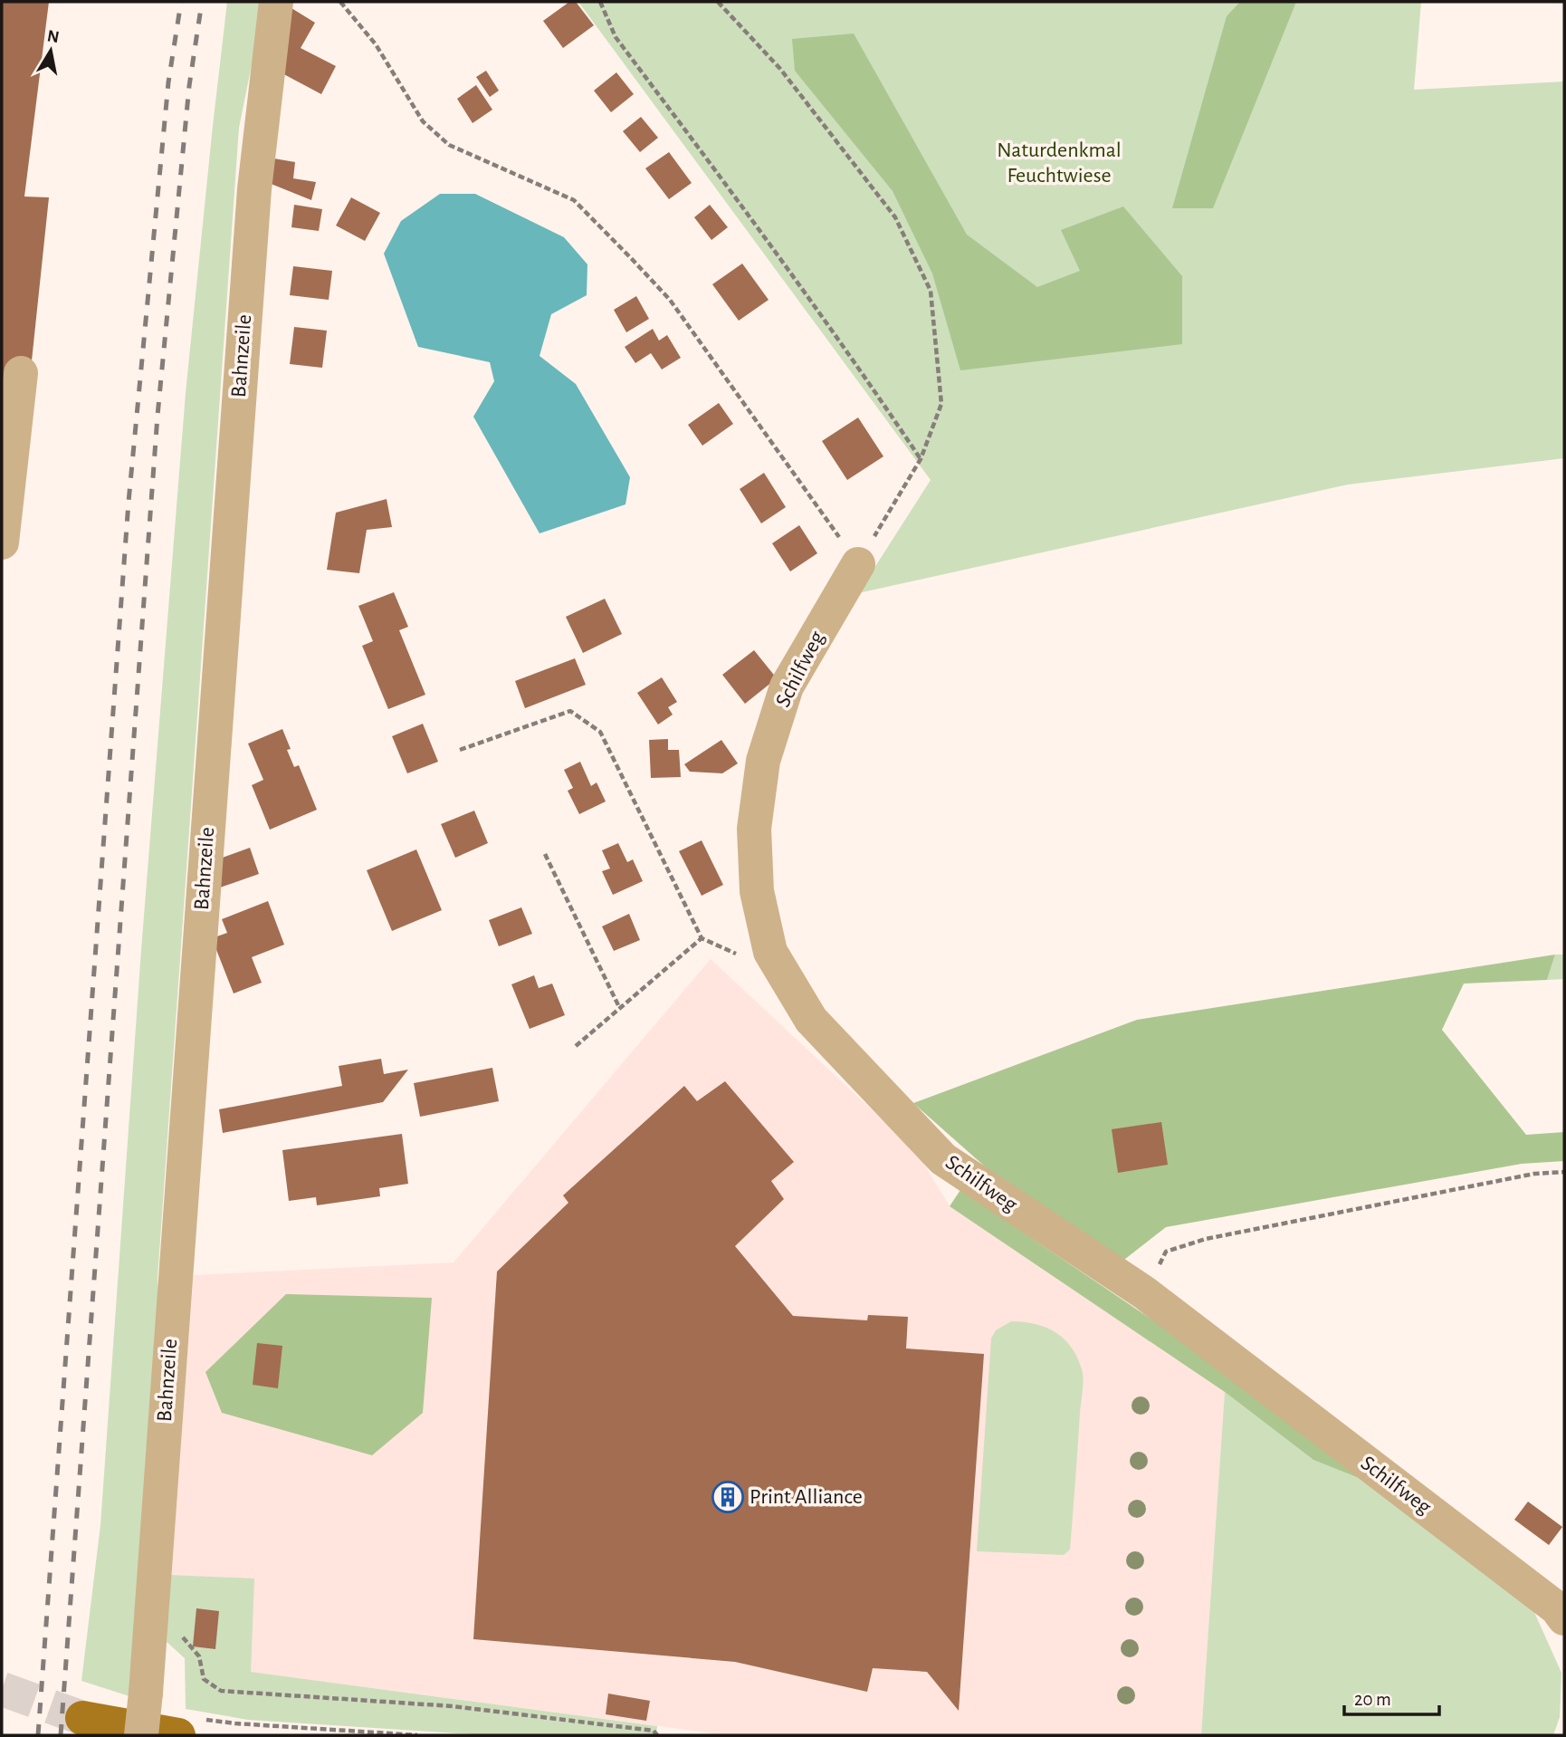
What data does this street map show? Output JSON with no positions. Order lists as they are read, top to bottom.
{
  "streets": {
    "street": ["Bahnzeile", "Schilfweg"]
  },
  "parks": ["Naturdenkmal Feuchtwiese"],
  "places": {
    "building": ["Print Alliance"]
  },
  "scale_bar": "20 m",
  "north": "top"
}
